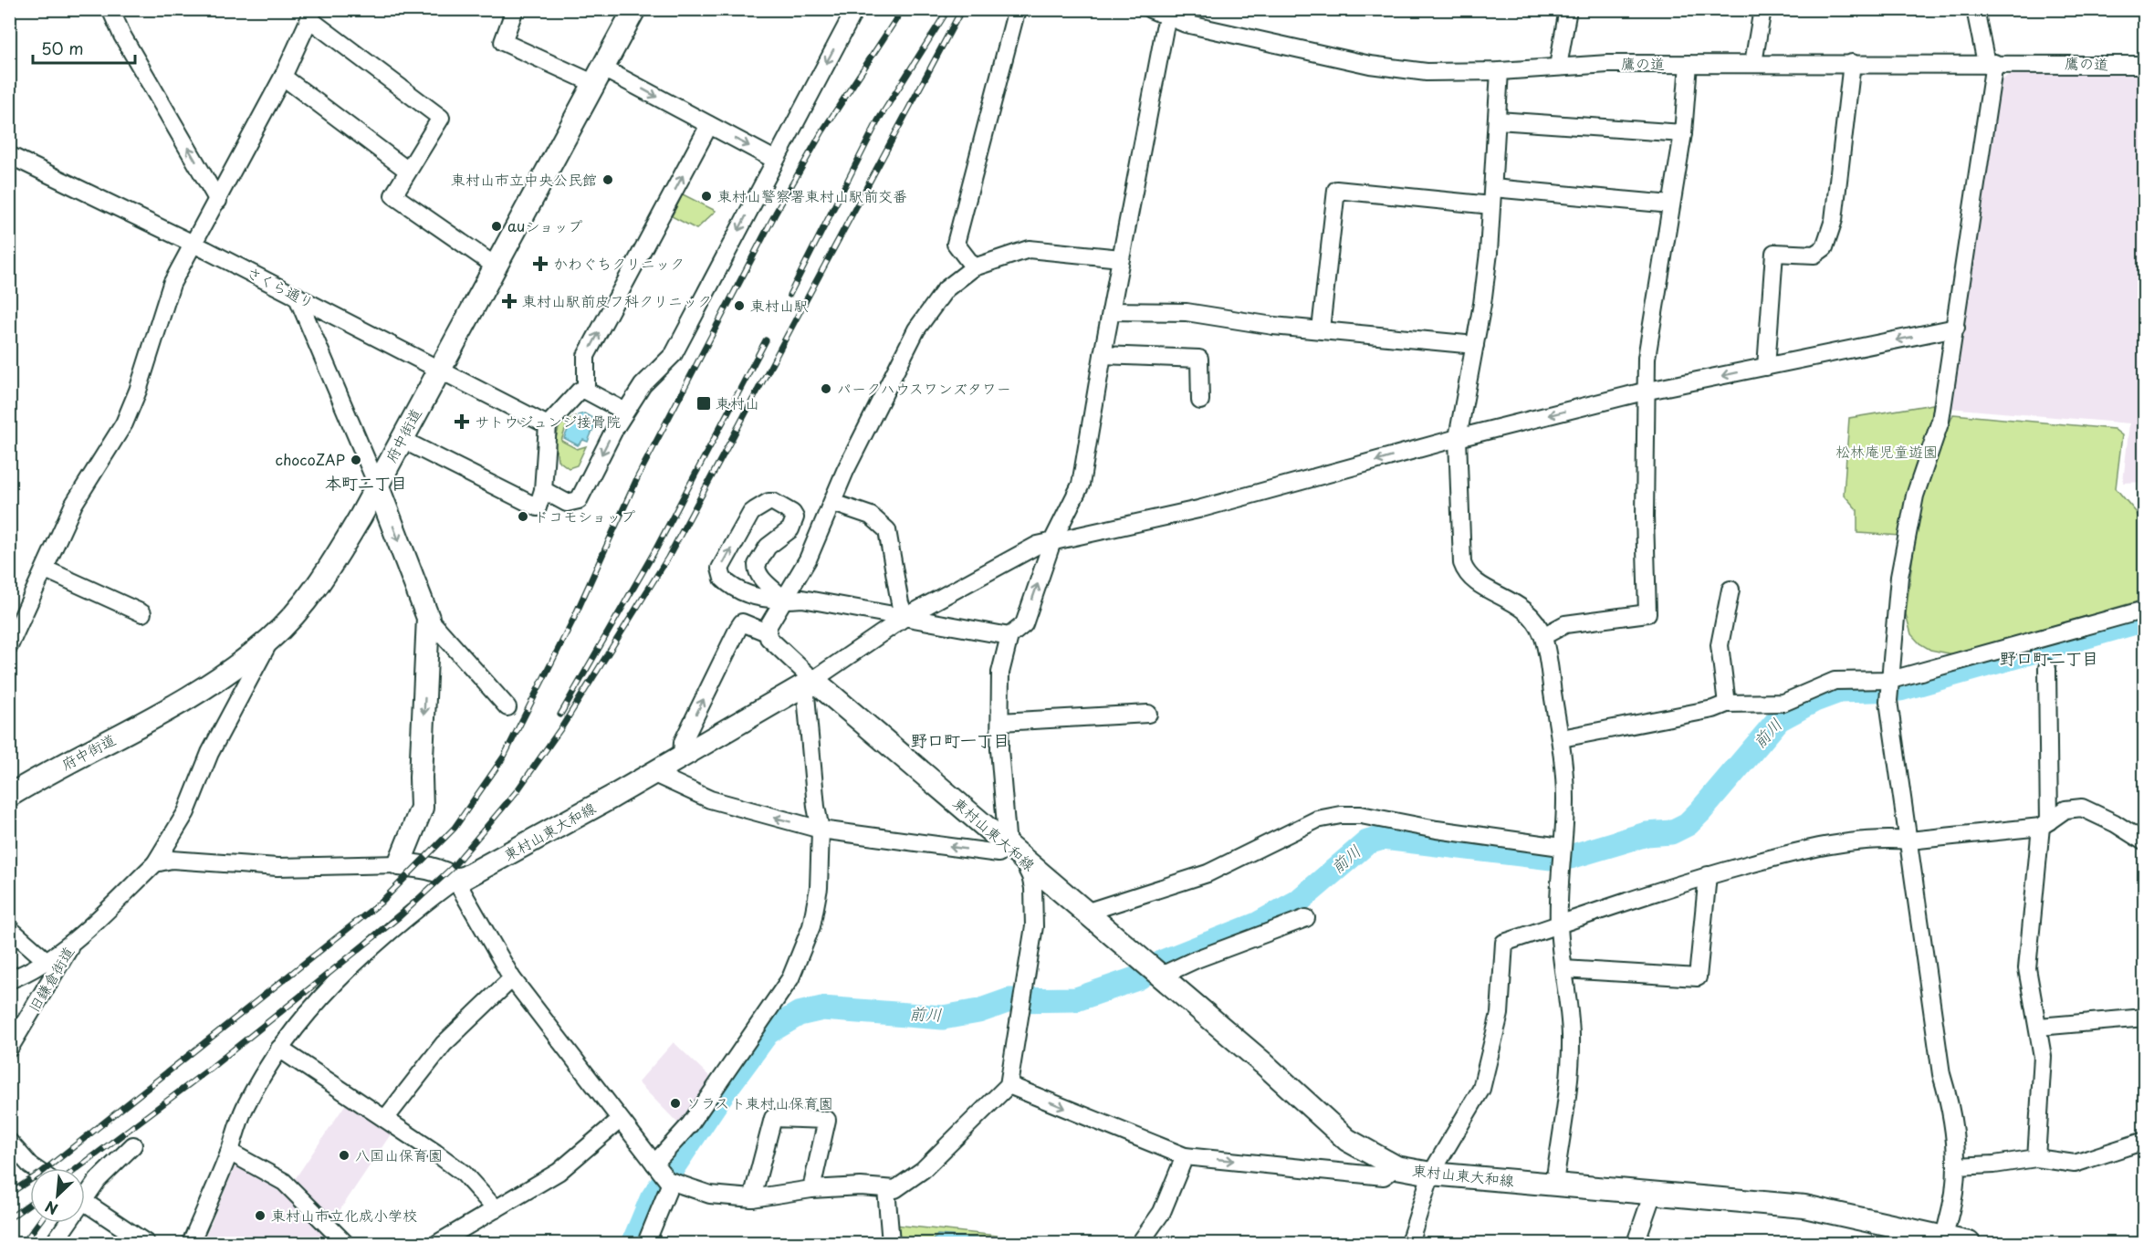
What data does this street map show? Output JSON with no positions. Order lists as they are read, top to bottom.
{
  "streets": {
    "main road": ["府中街道", "東村山東大和線"],
    "street": ["鷹の道", "さくら通り", "旧鎌倉街道"]
  },
  "crossings": [
    ["さくら通り", "府中街道"]
  ],
  "districts": ["本町二丁目", "野口町二丁目", "野口町一丁目"],
  "water": ["前川"],
  "parks": ["松林庵児童遊園"],
  "places": {
    "other": [
      "東村山市立中央公民館",
      "東村山警察署東村山駅前交番",
      "auショップ",
      "東村山駅",
      "パークハウスワンズタワー",
      "chocoZAP",
      "ドコモショップ",
      "ソラスト東村山保育園",
      "八国山保育園",
      "東村山市立化成小学校"
    ],
    "health": ["かわぐちクリニック", "東村山駅前皮フ科クリニック", "サトウジュンジ接骨院"],
    "transit": ["東村山"]
  },
  "scale_bar": "50 m",
  "north": "bottom left"
}
